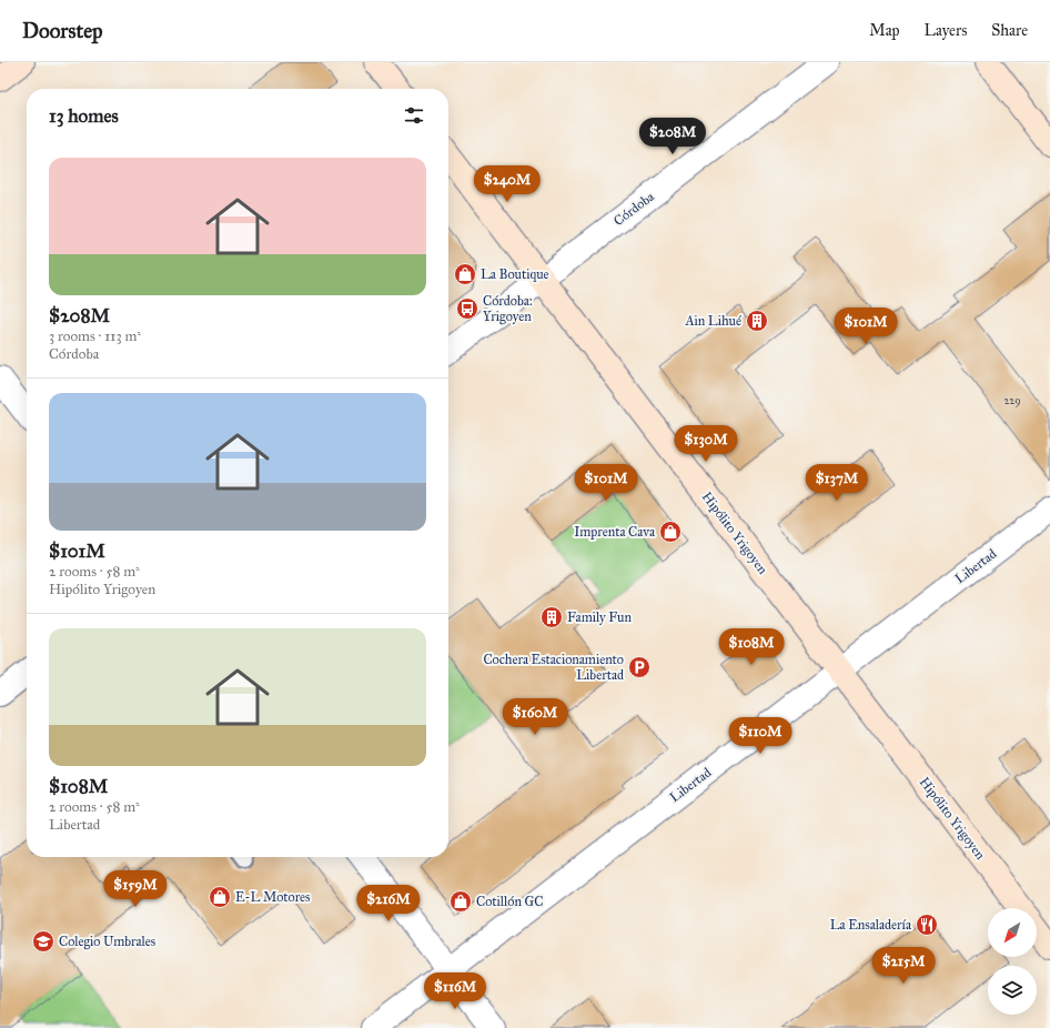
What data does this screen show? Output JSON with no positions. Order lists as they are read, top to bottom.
{
  "streets": {
    "street": ["Córdoba", "Hipólito Yrigoyen", "Libertad"]
  },
  "crossings": [
    ["Córdoba", "Hipólito Yrigoyen"],
    ["Hipólito Yrigoyen", "Libertad"]
  ],
  "places": {
    "shop": [
      "La Boutique",
      "Imprenta Cava",
      "E-L Motores",
      "Cotillón GC"
    ],
    "bus stop": ["Córdoba: Yrigoyen"],
    "building": ["Ain Lihué", "Family Fun"],
    "parking": ["Cochera Estacionamiento Libertad"],
    "restaurant": ["La Ensaladería"],
    "school or university": ["Colegio Umbrales"]
  },
  "house_numbers": ["229"],
  "north": "bottom left",
  "page": {
    "header": "Doorstep",
    "nav": ["Map", "Layers", "Share"],
    "heading": "13 homes",
    "price": [
      "$208M",
      "$240M",
      "$101M",
      "$130M",
      "$101M",
      "$137M",
      "$108M",
      "$160M",
      "$110M",
      "$159M",
      "$216M",
      "$215M",
      "$116M"
    ],
    "list": [
      {
        "name": "$208M",
        "note": "3 rooms · 113 m² · Córdoba"
      },
      {
        "name": "$101M",
        "note": "2 rooms · 58 m² · Hipólito Yrigoyen"
      },
      {
        "name": "$108M",
        "note": "2 rooms · 58 m² · Libertad"
      }
    ]
  }
}
